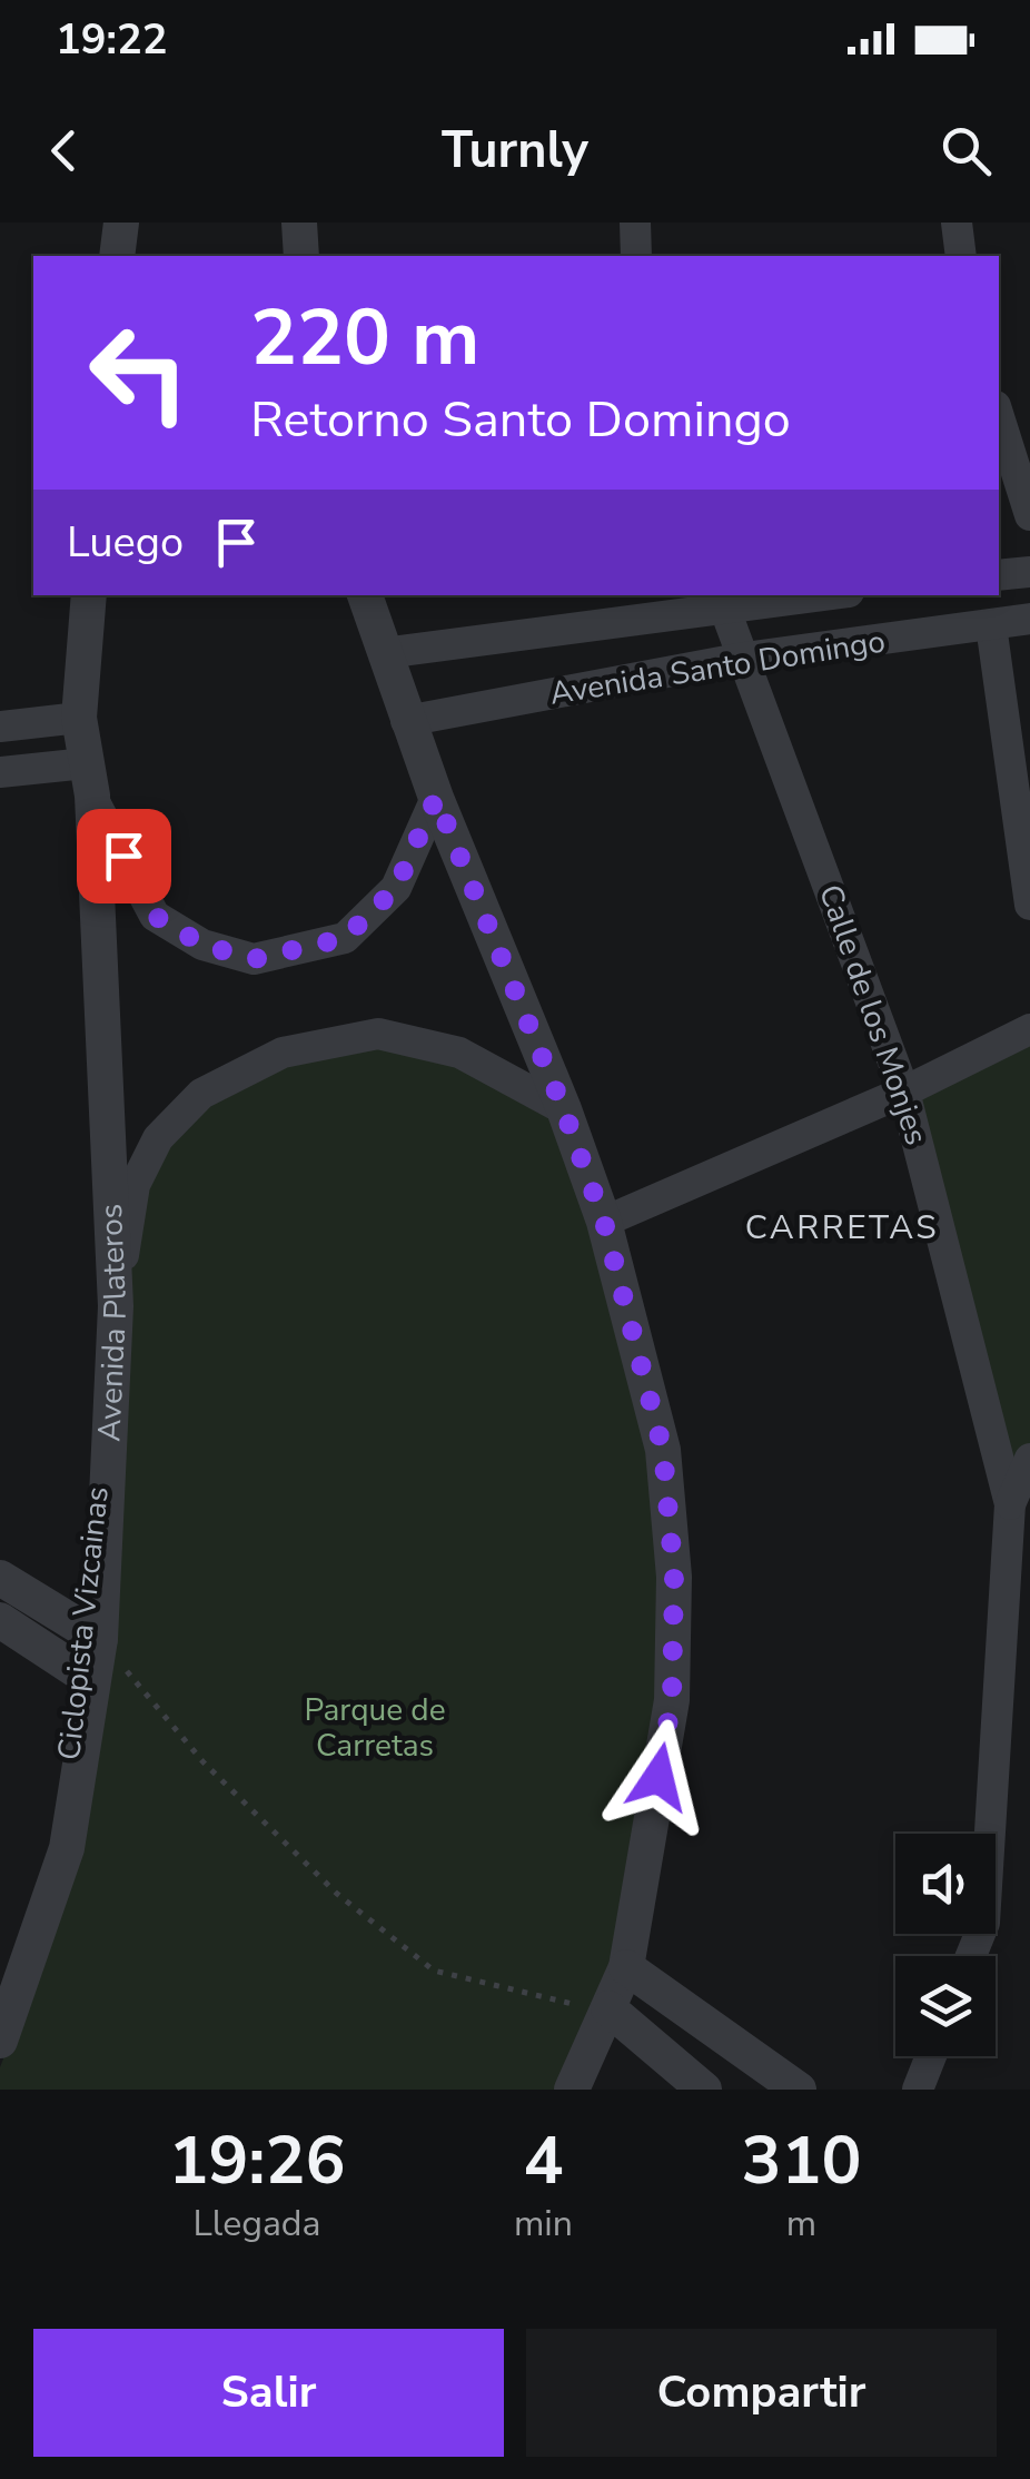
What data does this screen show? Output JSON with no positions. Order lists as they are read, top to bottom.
{
  "streets": {
    "street": ["Avenida Santo Domingo", "Calle de los Monjes", "Avenida Plateros"]
  },
  "crossings": [
    ["Avenida Santo Domingo", "Calle de los Monjes"]
  ],
  "districts": ["CARRETAS"],
  "parks": ["Parque de Carretas"],
  "page": {
    "status": "19:22",
    "header": "Turnly",
    "turn": ["220 m", "Retorno Santo Domingo"],
    "then": "Luego",
    "eta": [
      "19:26",
      "Llegada",
      "4",
      "min",
      "310",
      "m"
    ],
    "buttons": ["Salir", "Compartir"]
  }
}
